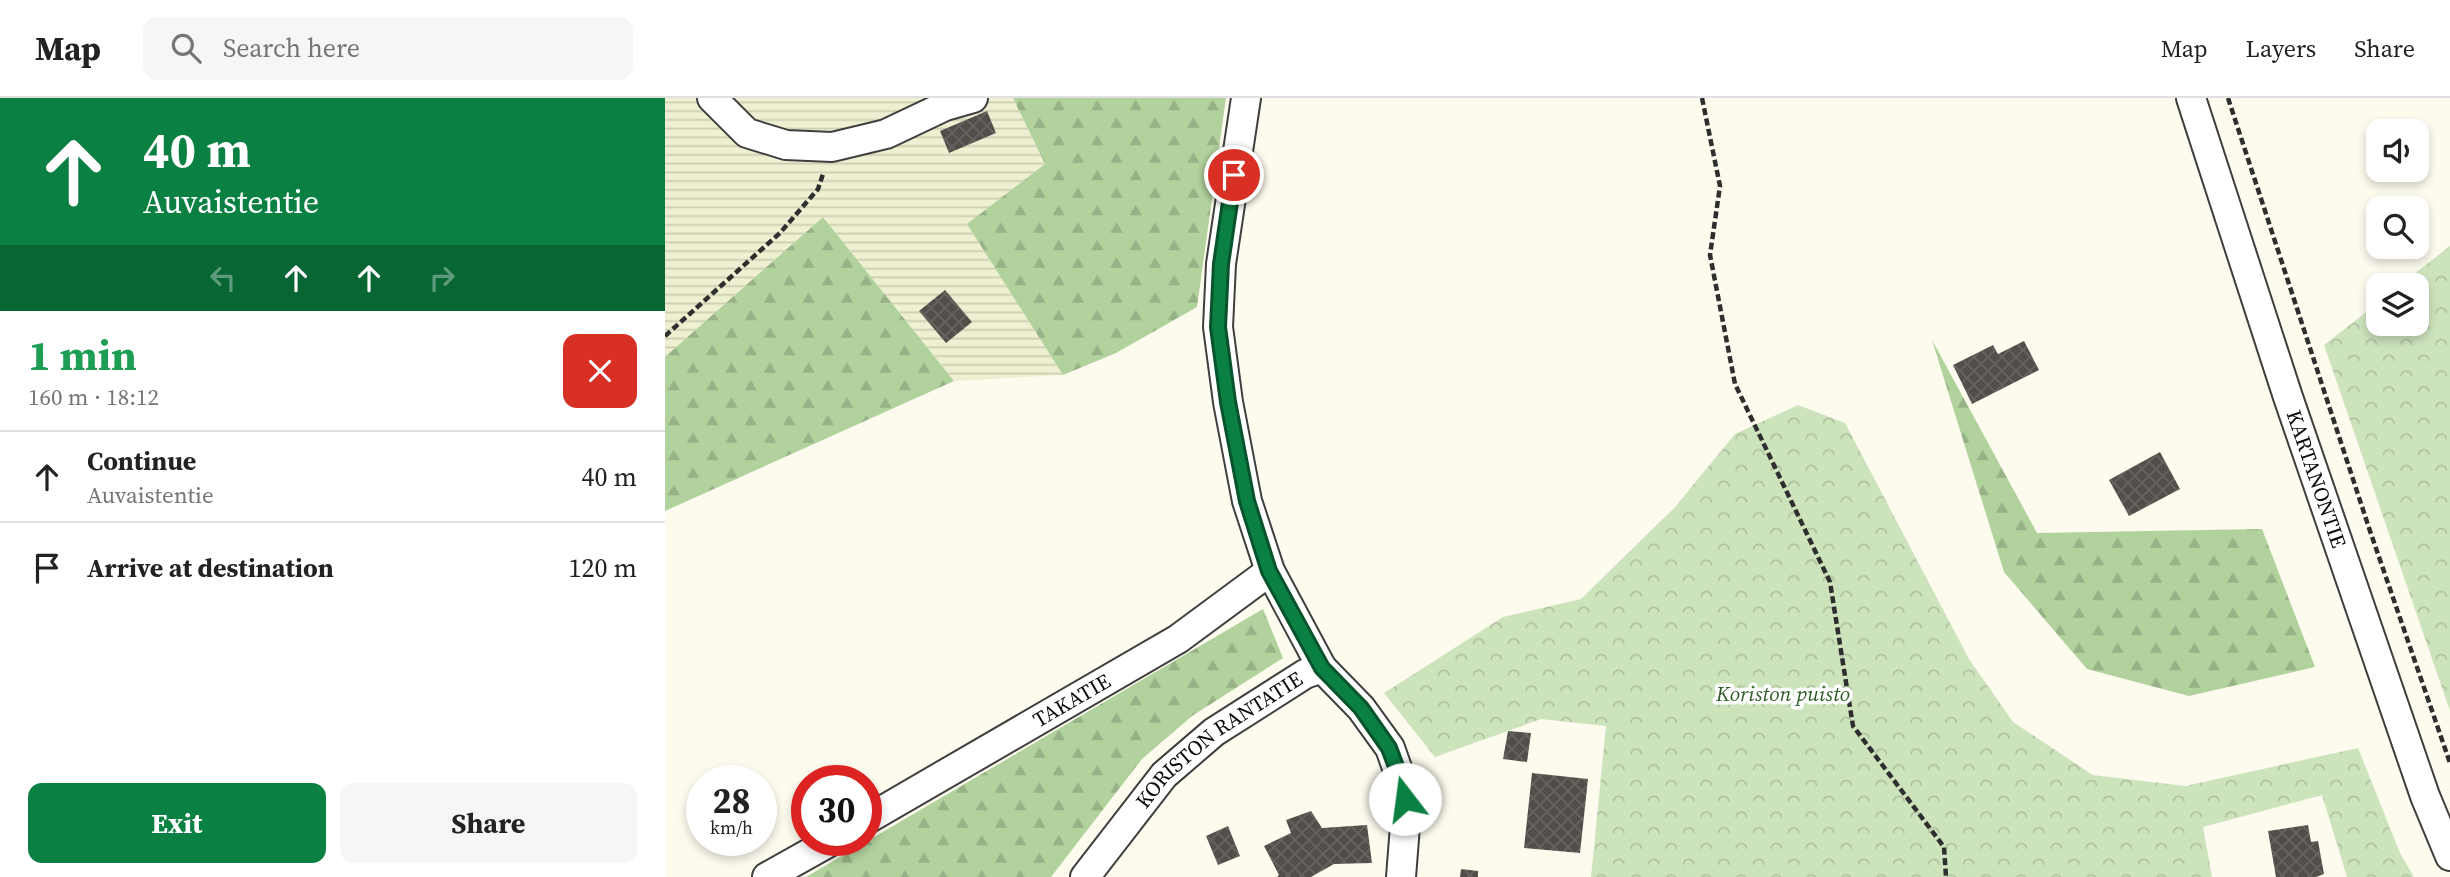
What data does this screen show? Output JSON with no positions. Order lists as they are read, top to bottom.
{
  "streets": {
    "street": ["KARTANONTIE", "TAKATIE", "KORISTON RANTATIE"]
  },
  "parks": ["Koriston puisto"],
  "page": {
    "header": "Map",
    "search": "Search here",
    "nav": ["Map", "Layers", "Share"],
    "turn": ["40 m", "Auvaistentie"],
    "heading": ["1 min", "160 m · 18:12"],
    "list": [
      {
        "name": "Continue",
        "note": "Auvaistentie",
        "value": "40 m"
      },
      {
        "name": "Arrive at destination",
        "value": "120 m"
      }
    ],
    "speed": "28 km/h",
    "limit": "30",
    "buttons": ["Exit", "Share"]
  }
}
